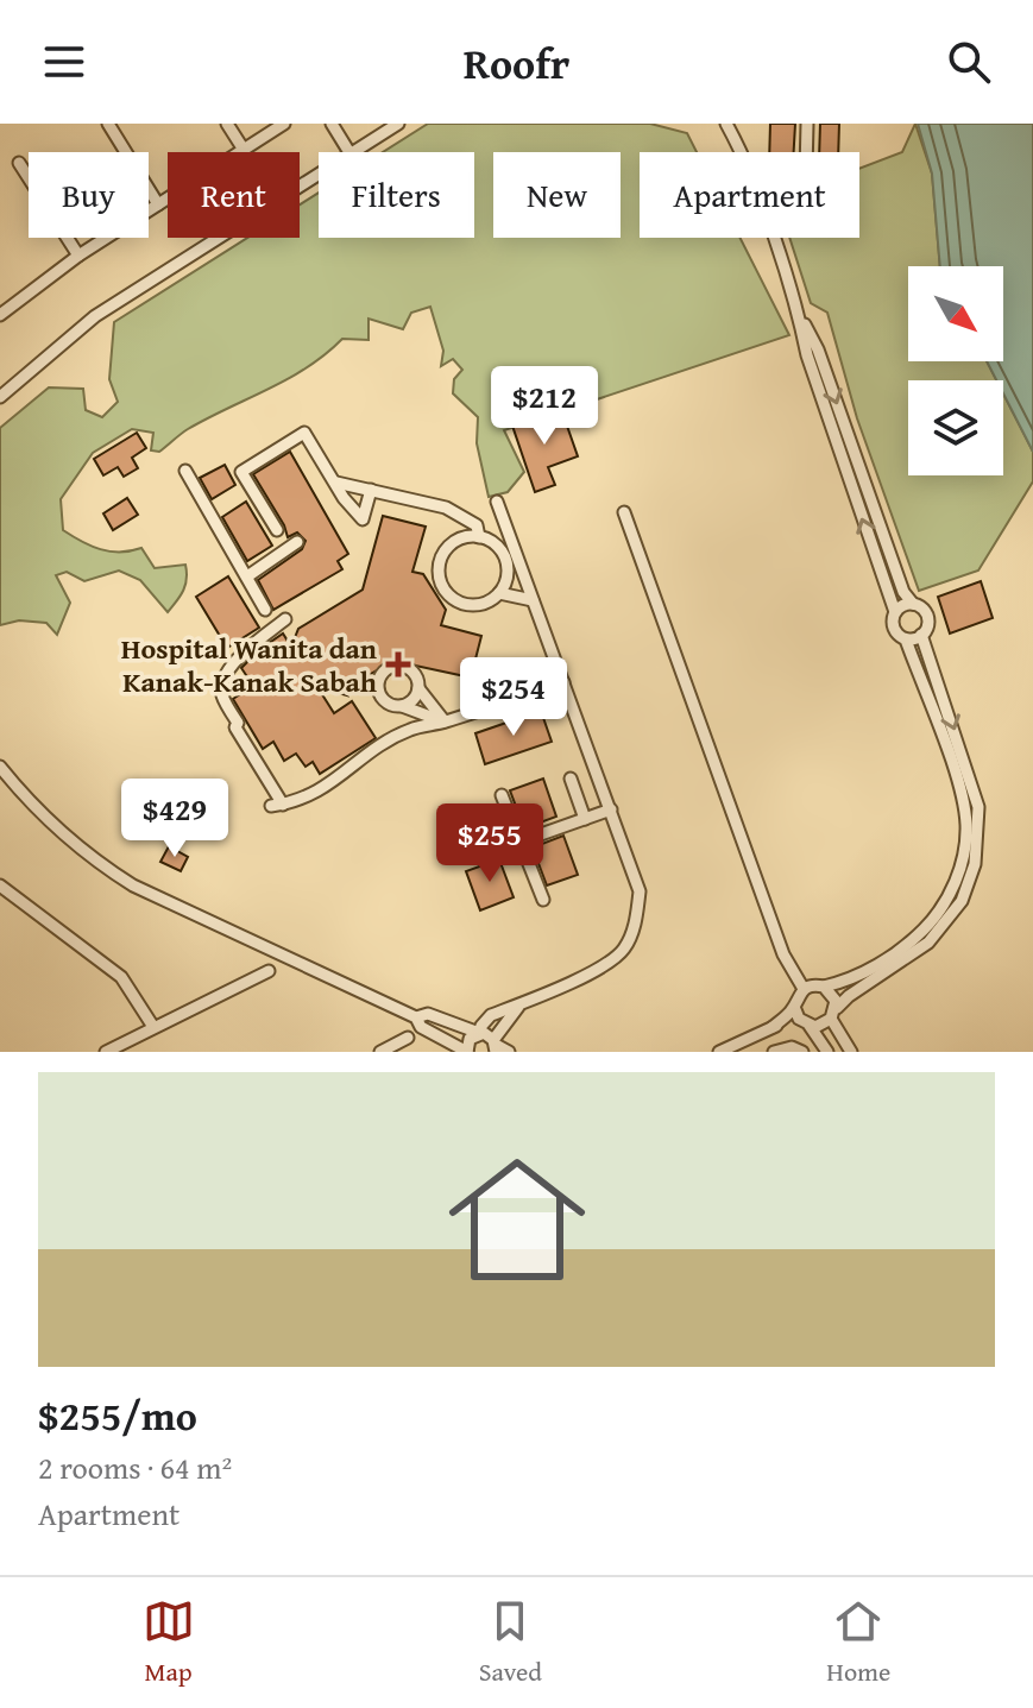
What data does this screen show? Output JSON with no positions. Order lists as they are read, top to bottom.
{
  "places": {
    "health": ["Hospital Wanita dan Kanak-Kanak Sabah"]
  },
  "north": "bottom right",
  "page": {
    "header": "Roofr",
    "chip": [
      "Buy",
      "Rent",
      "Filters",
      "New",
      "Apartment"
    ],
    "price": [
      "$212",
      "$254",
      "$429",
      "$255"
    ],
    "list": [
      {
        "name": "$255/mo",
        "note": "2 rooms · 64 m² · Apartment"
      }
    ],
    "tabs": ["Map", "Saved", "Home"]
  }
}
